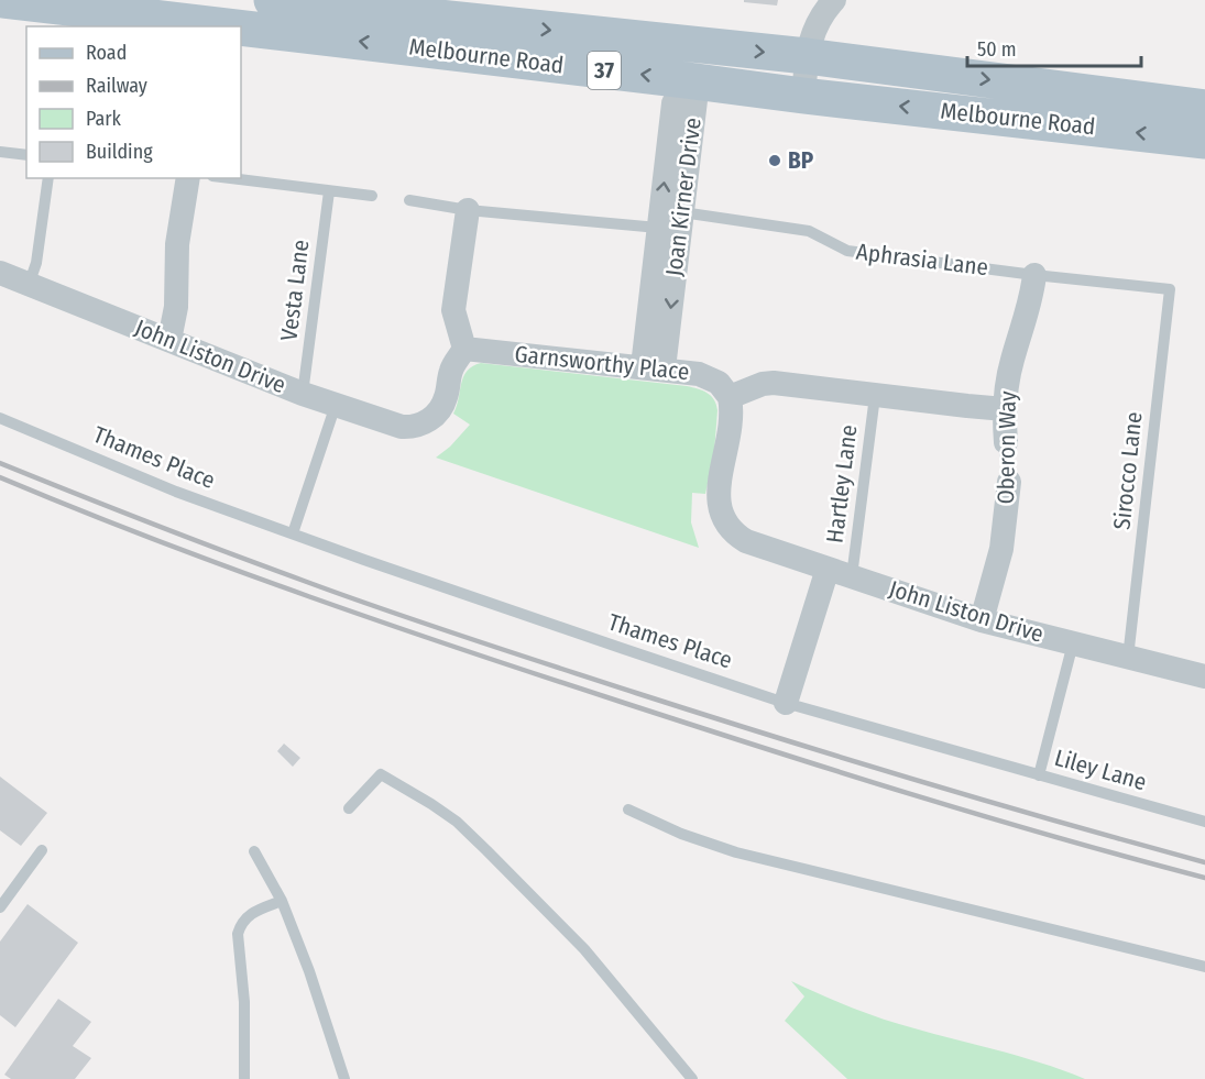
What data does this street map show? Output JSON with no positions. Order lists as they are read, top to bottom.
{
  "streets": {
    "main road": ["Melbourne Road", "37"],
    "street": [
      "Joan Kirner Drive",
      "John Liston Drive",
      "Garnsworthy Place",
      "Oberon Way"
    ],
    "lane": [
      "Aphrasia Lane",
      "Vesta Lane",
      "Thames Place",
      "Sirocco Lane",
      "Hartley Lane",
      "Liley Lane"
    ]
  },
  "crossings": [
    ["Melbourne Road", "Joan Kirner Drive"],
    ["Joan Kirner Drive", "Aphrasia Lane"],
    ["Joan Kirner Drive", "Garnsworthy Place"],
    ["Aphrasia Lane", "Oberon Way"],
    ["Aphrasia Lane", "Sirocco Lane"],
    ["Vesta Lane", "John Liston Drive"],
    ["John Liston Drive", "Garnsworthy Place"],
    ["John Liston Drive", "Oberon Way"],
    ["John Liston Drive", "Sirocco Lane"],
    ["John Liston Drive", "Hartley Lane"],
    ["John Liston Drive", "Liley Lane"],
    ["Thames Place", "Liley Lane"]
  ],
  "places": ["BP"],
  "legend": [
    "Road",
    "Railway",
    "Park",
    "Building"
  ],
  "scale_bar": "50 m"
}
